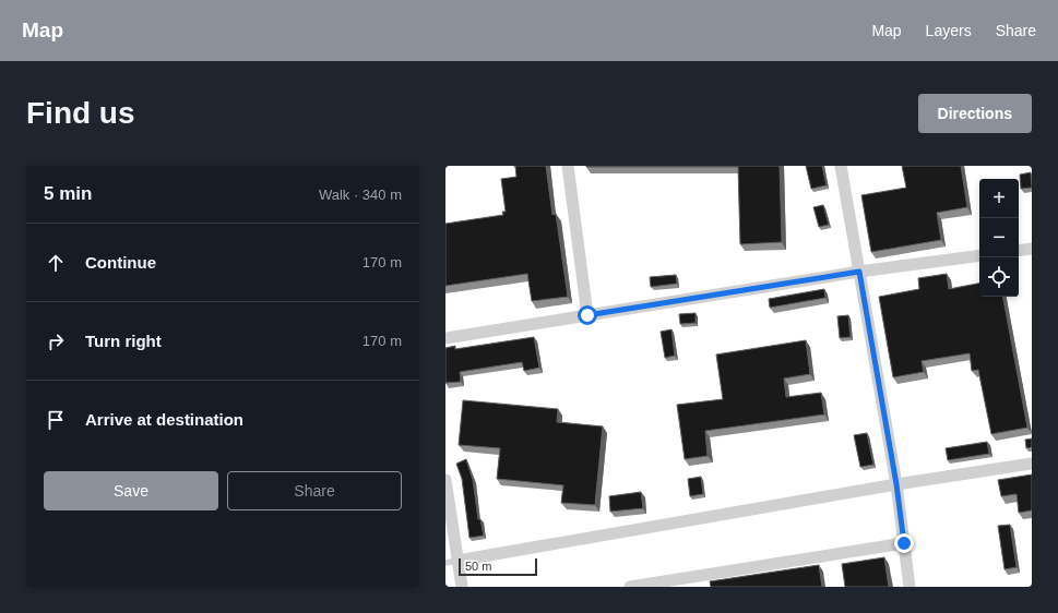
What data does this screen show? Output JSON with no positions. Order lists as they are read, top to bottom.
{
  "scale_bar": "50 m",
  "page": {
    "header": "Map",
    "nav": ["Map", "Layers", "Share"],
    "buttons": [
      "Directions",
      ["Save", "Share"]
    ],
    "title": "Find us",
    "heading": ["5 min", "Walk · 340 m"],
    "map_buttons": ["+", "−"],
    "list": [
      ["Continue", "170 m"],
      ["Turn right", "170 m"],
      "Arrive at destination"
    ],
    "scale": "50 m"
  }
}
